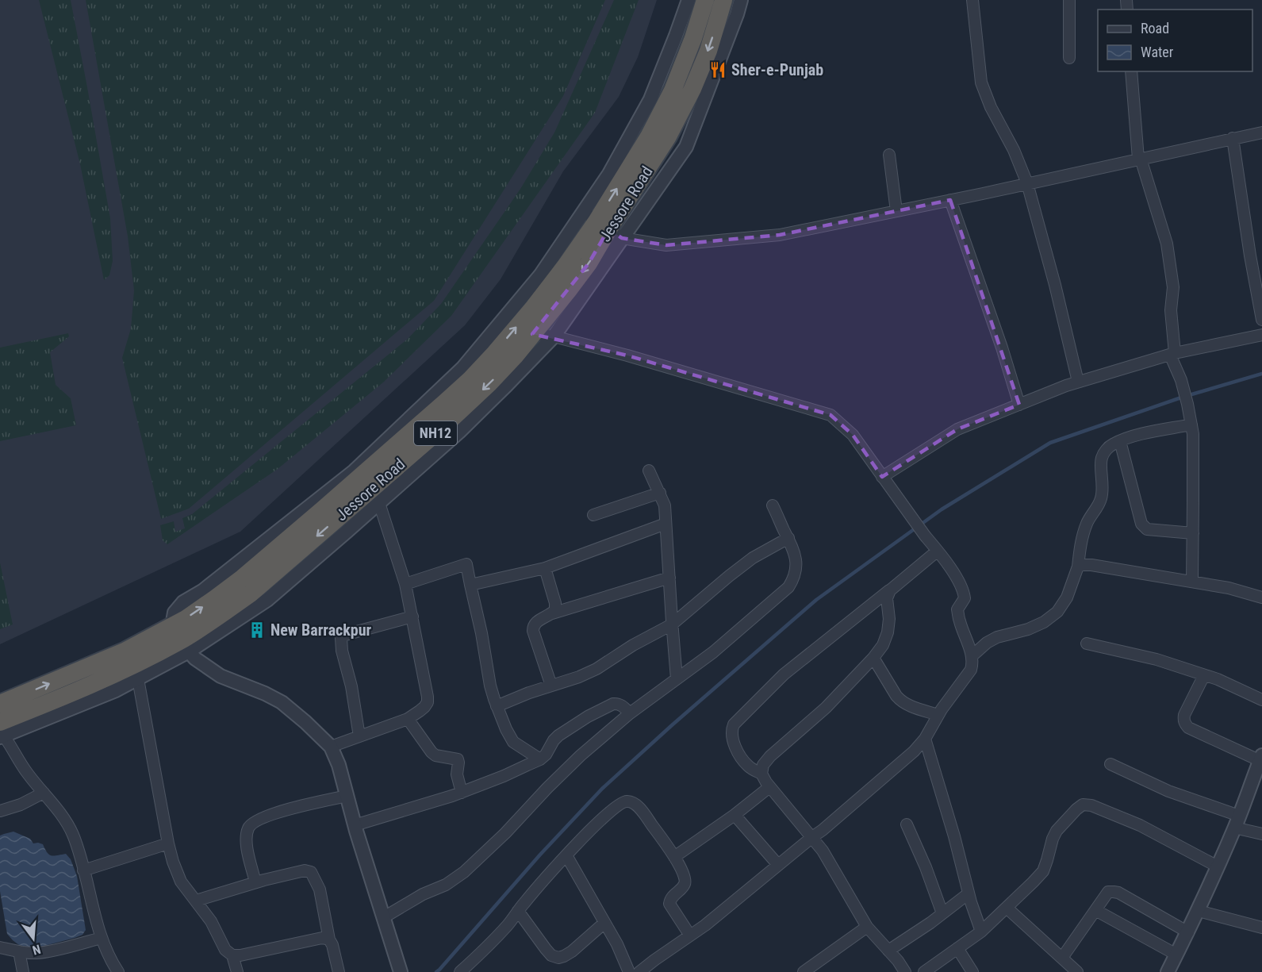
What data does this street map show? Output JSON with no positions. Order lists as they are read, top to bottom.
{
  "streets": {
    "highway": ["Jessore Road", "NH12"]
  },
  "crossings": [
    ["Jessore Road", "NH12"]
  ],
  "places": {
    "restaurant": ["Sher-e-Punjab"],
    "building": ["New Barrackpur"]
  },
  "legend": ["Road", "Water"],
  "north": "bottom"
}
